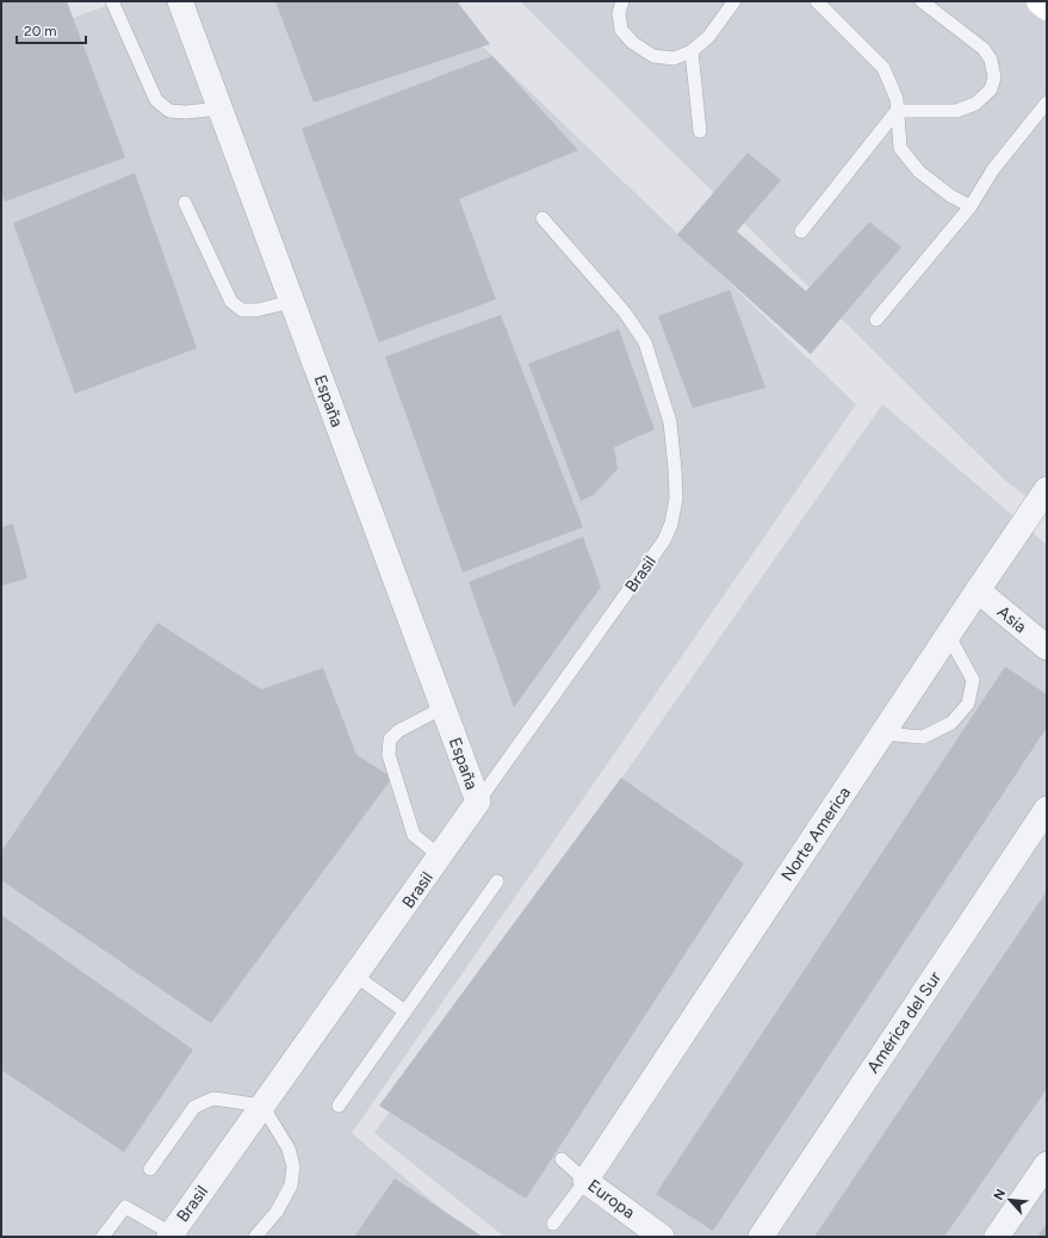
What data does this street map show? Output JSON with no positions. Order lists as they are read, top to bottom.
{
  "streets": {
    "street": [
      "España",
      "Brasil",
      "Asia",
      "Norte America",
      "América del Sur",
      "Europa"
    ]
  },
  "crossings": [
    ["España", "Brasil"],
    ["Asia", "Norte America"],
    ["Norte America", "Europa"]
  ],
  "scale_bar": "20 m",
  "north": "top left"
}
